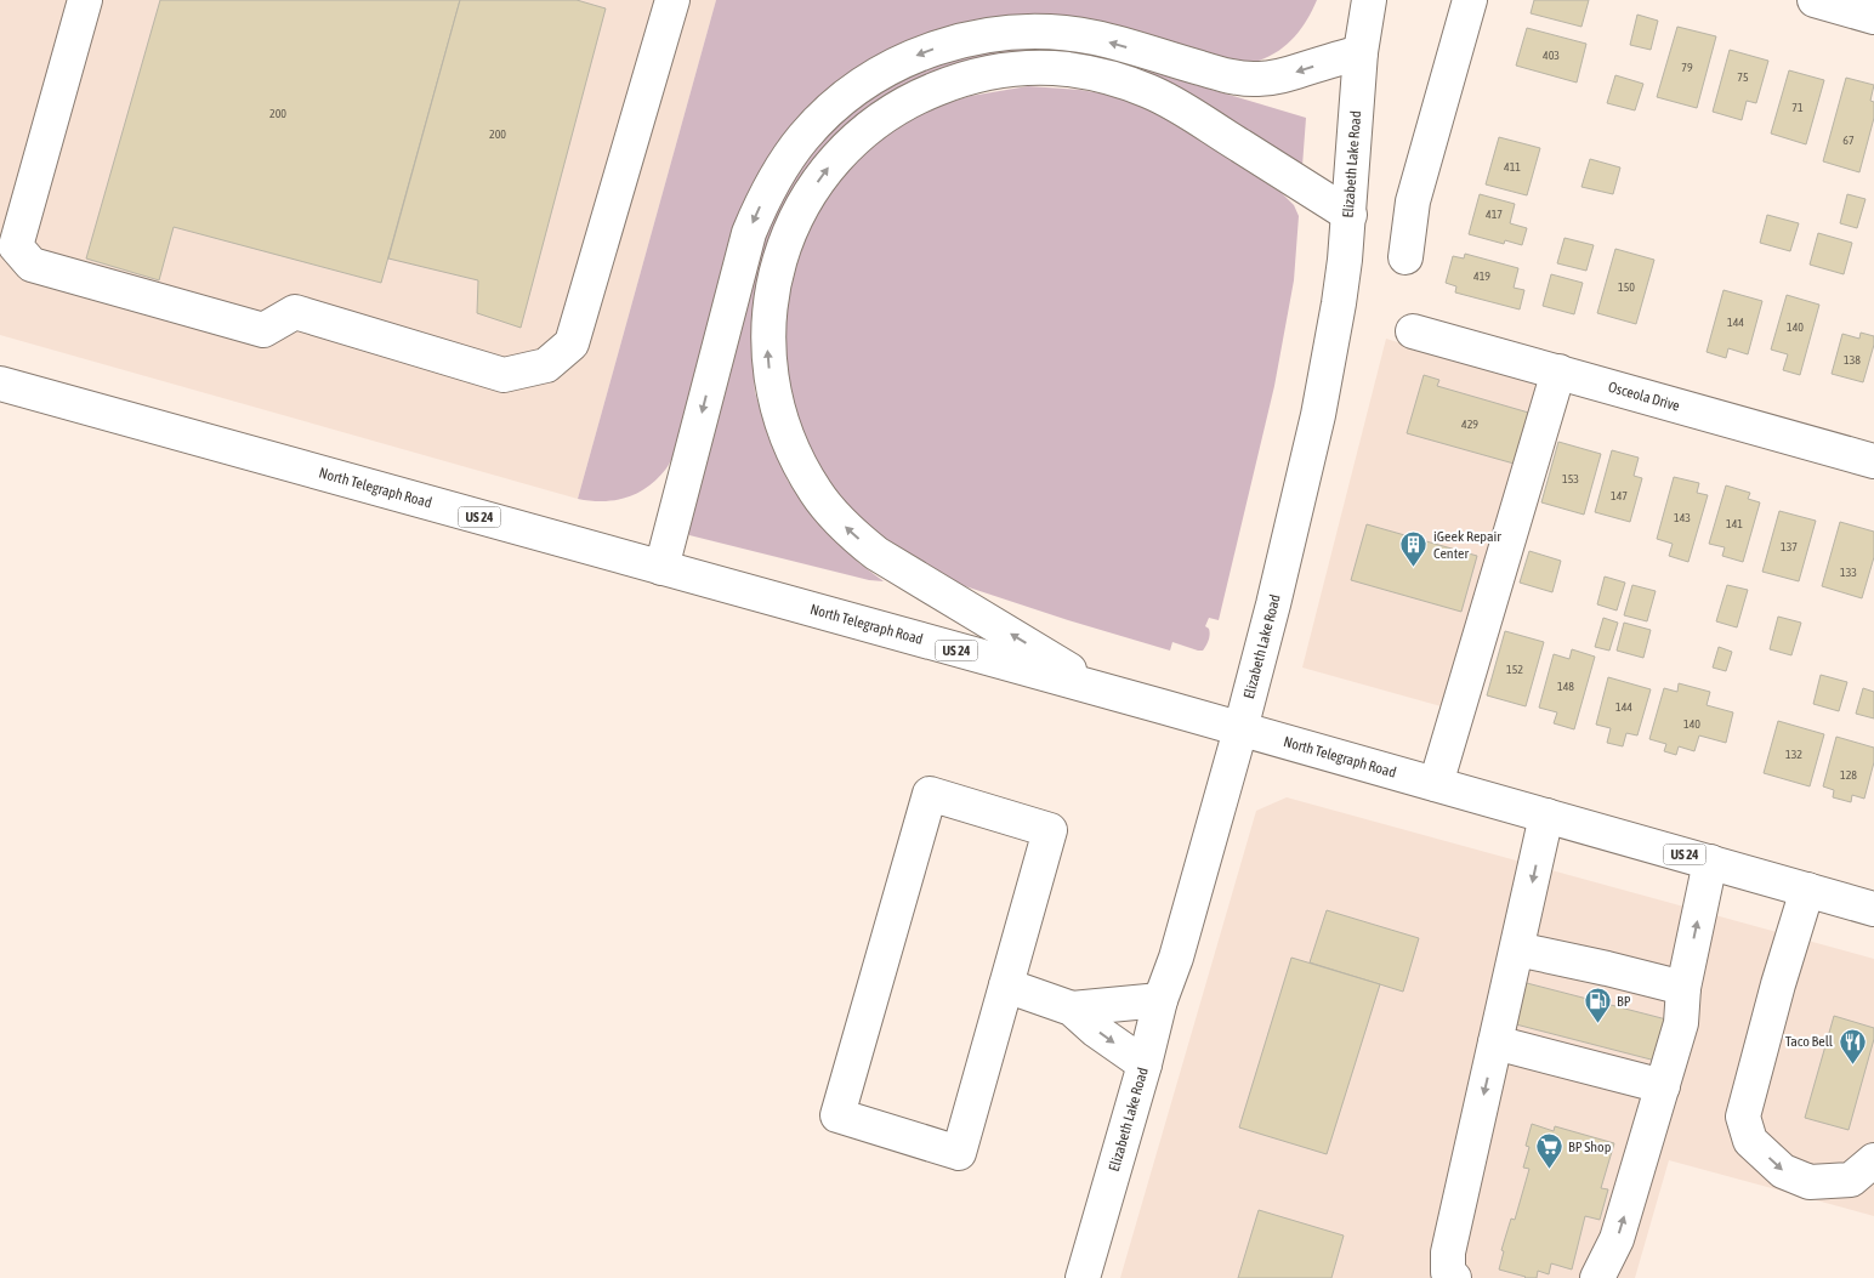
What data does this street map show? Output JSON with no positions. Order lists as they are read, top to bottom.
{
  "streets": {
    "main road": [
      "Elizabeth Lake Road",
      "Osceola Drive",
      "North Telegraph Road",
      "US 24"
    ]
  },
  "crossings": [
    ["Elizabeth Lake Road", "North Telegraph Road"]
  ],
  "places": {
    "building": ["iGeek Repair Center"],
    "fuel station": ["BP"],
    "restaurant": ["Taco Bell"],
    "supermarket": ["BP Shop"]
  },
  "house_numbers": [
    "403",
    "79",
    "75",
    "71",
    "200",
    "200",
    "67",
    "411",
    "417",
    "419",
    "150",
    "144",
    "140",
    "138",
    "429",
    "153",
    "147",
    "143",
    "141",
    "137",
    "133",
    "152",
    "148",
    "144",
    "140",
    "132",
    "128"
  ]
}
